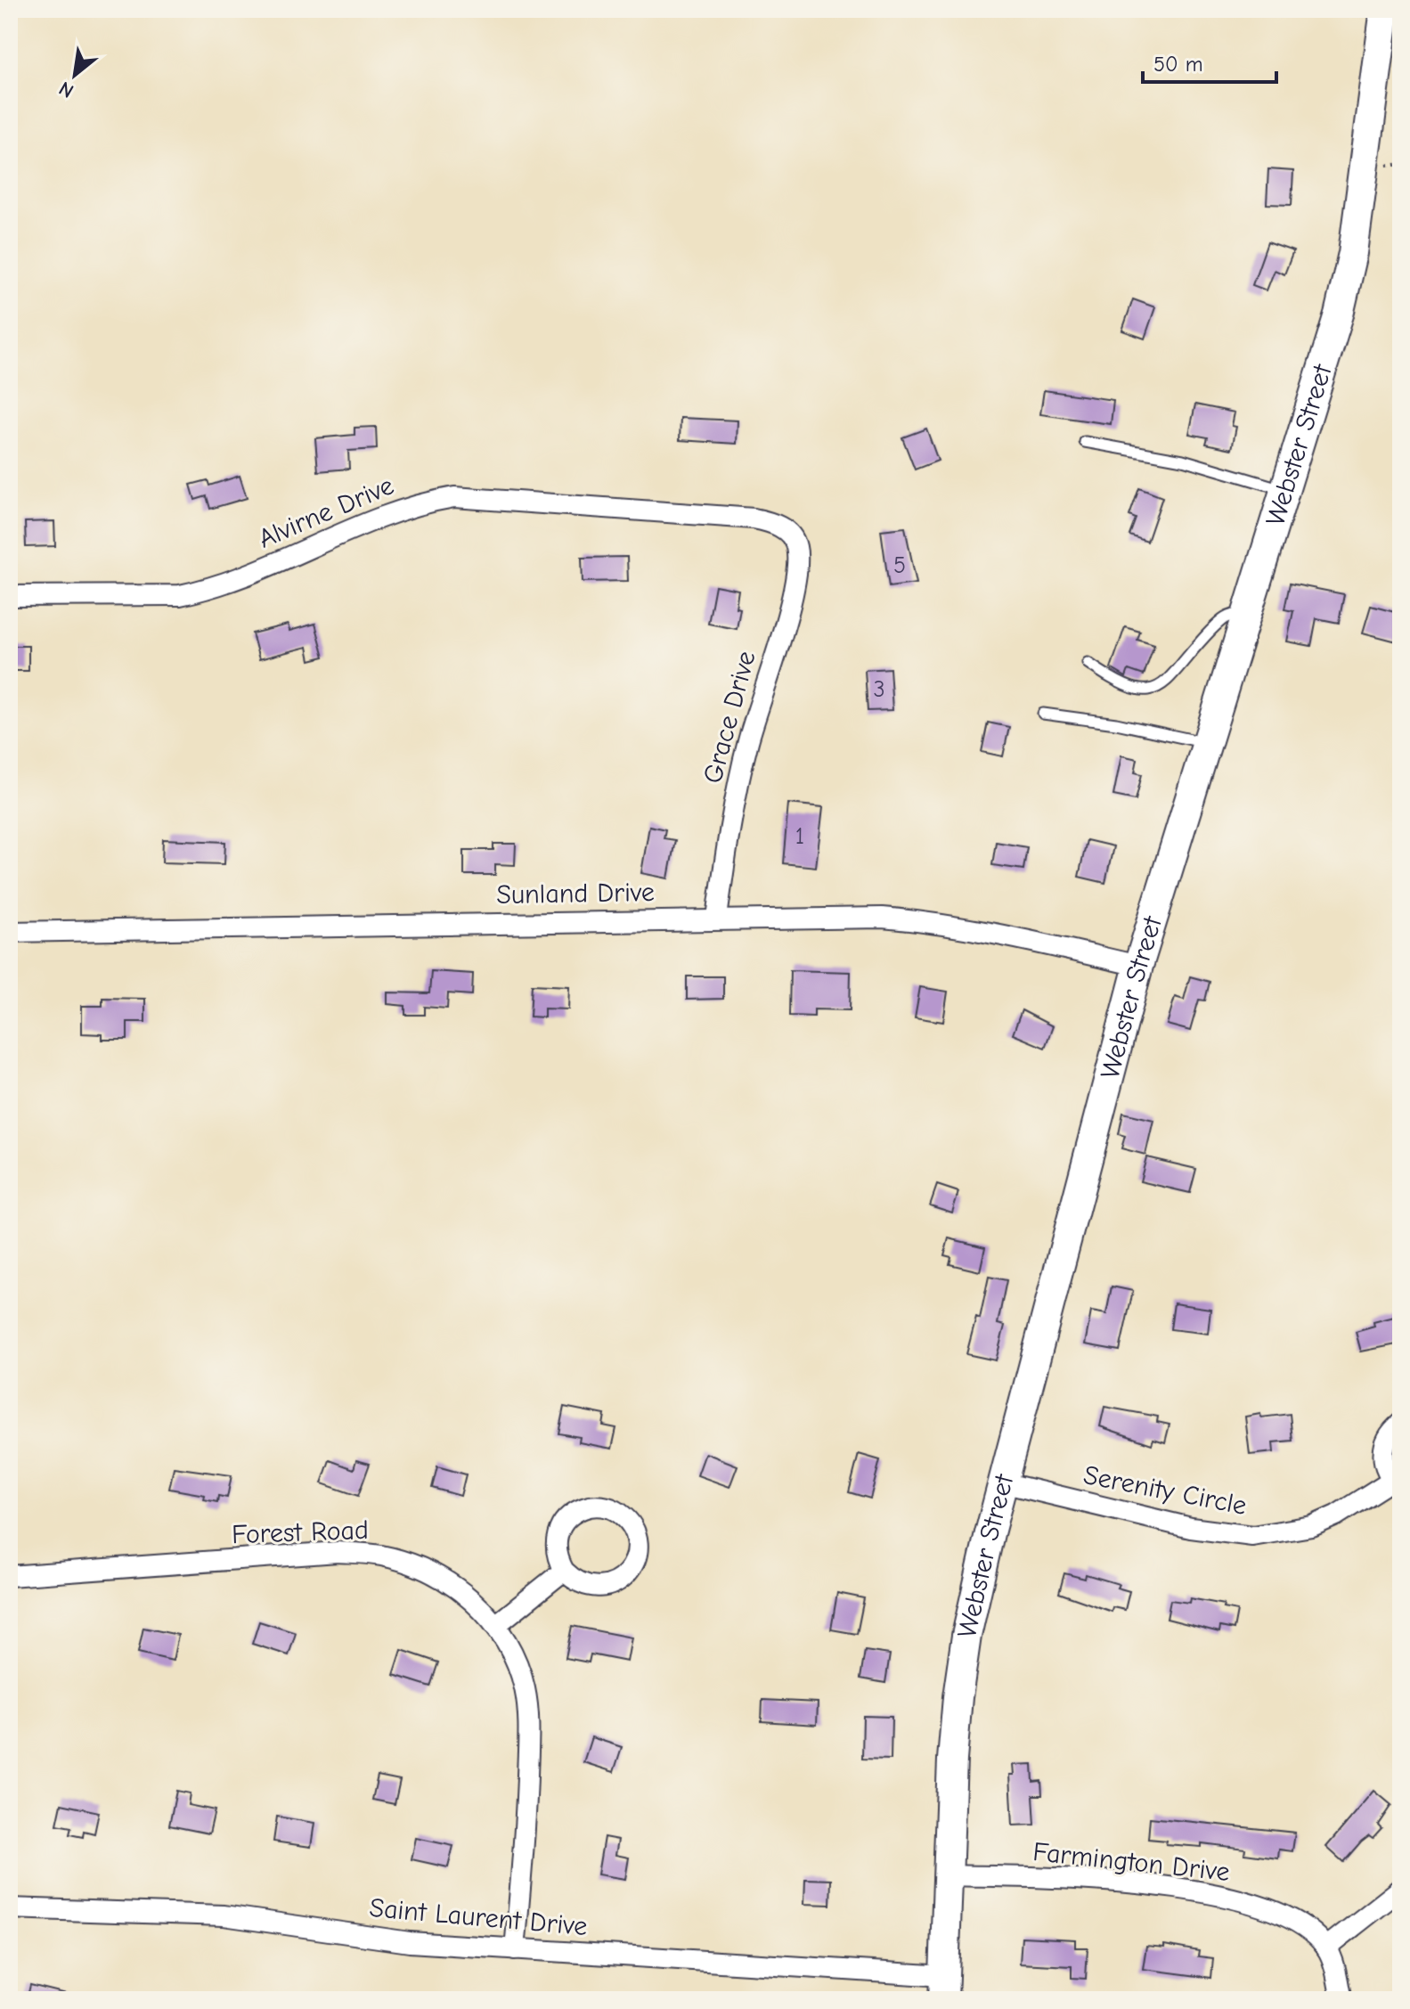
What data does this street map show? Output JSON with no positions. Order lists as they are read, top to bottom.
{
  "streets": {
    "main road": ["Webster Street"],
    "street": [
      "Alvirne Drive",
      "Grace Drive",
      "Sunland Drive",
      "Serenity Circle",
      "Forest Road",
      "Farmington Drive",
      "Saint Laurent Drive"
    ]
  },
  "crossings": [
    ["Webster Street", "Sunland Drive"],
    ["Webster Street", "Serenity Circle"],
    ["Webster Street", "Farmington Drive"],
    ["Webster Street", "Saint Laurent Drive"],
    ["Alvirne Drive", "Grace Drive"],
    ["Grace Drive", "Sunland Drive"],
    ["Forest Road", "Saint Laurent Drive"]
  ],
  "house_numbers": ["5", "3", "1"],
  "scale_bar": "50 m",
  "north": "bottom left"
}
